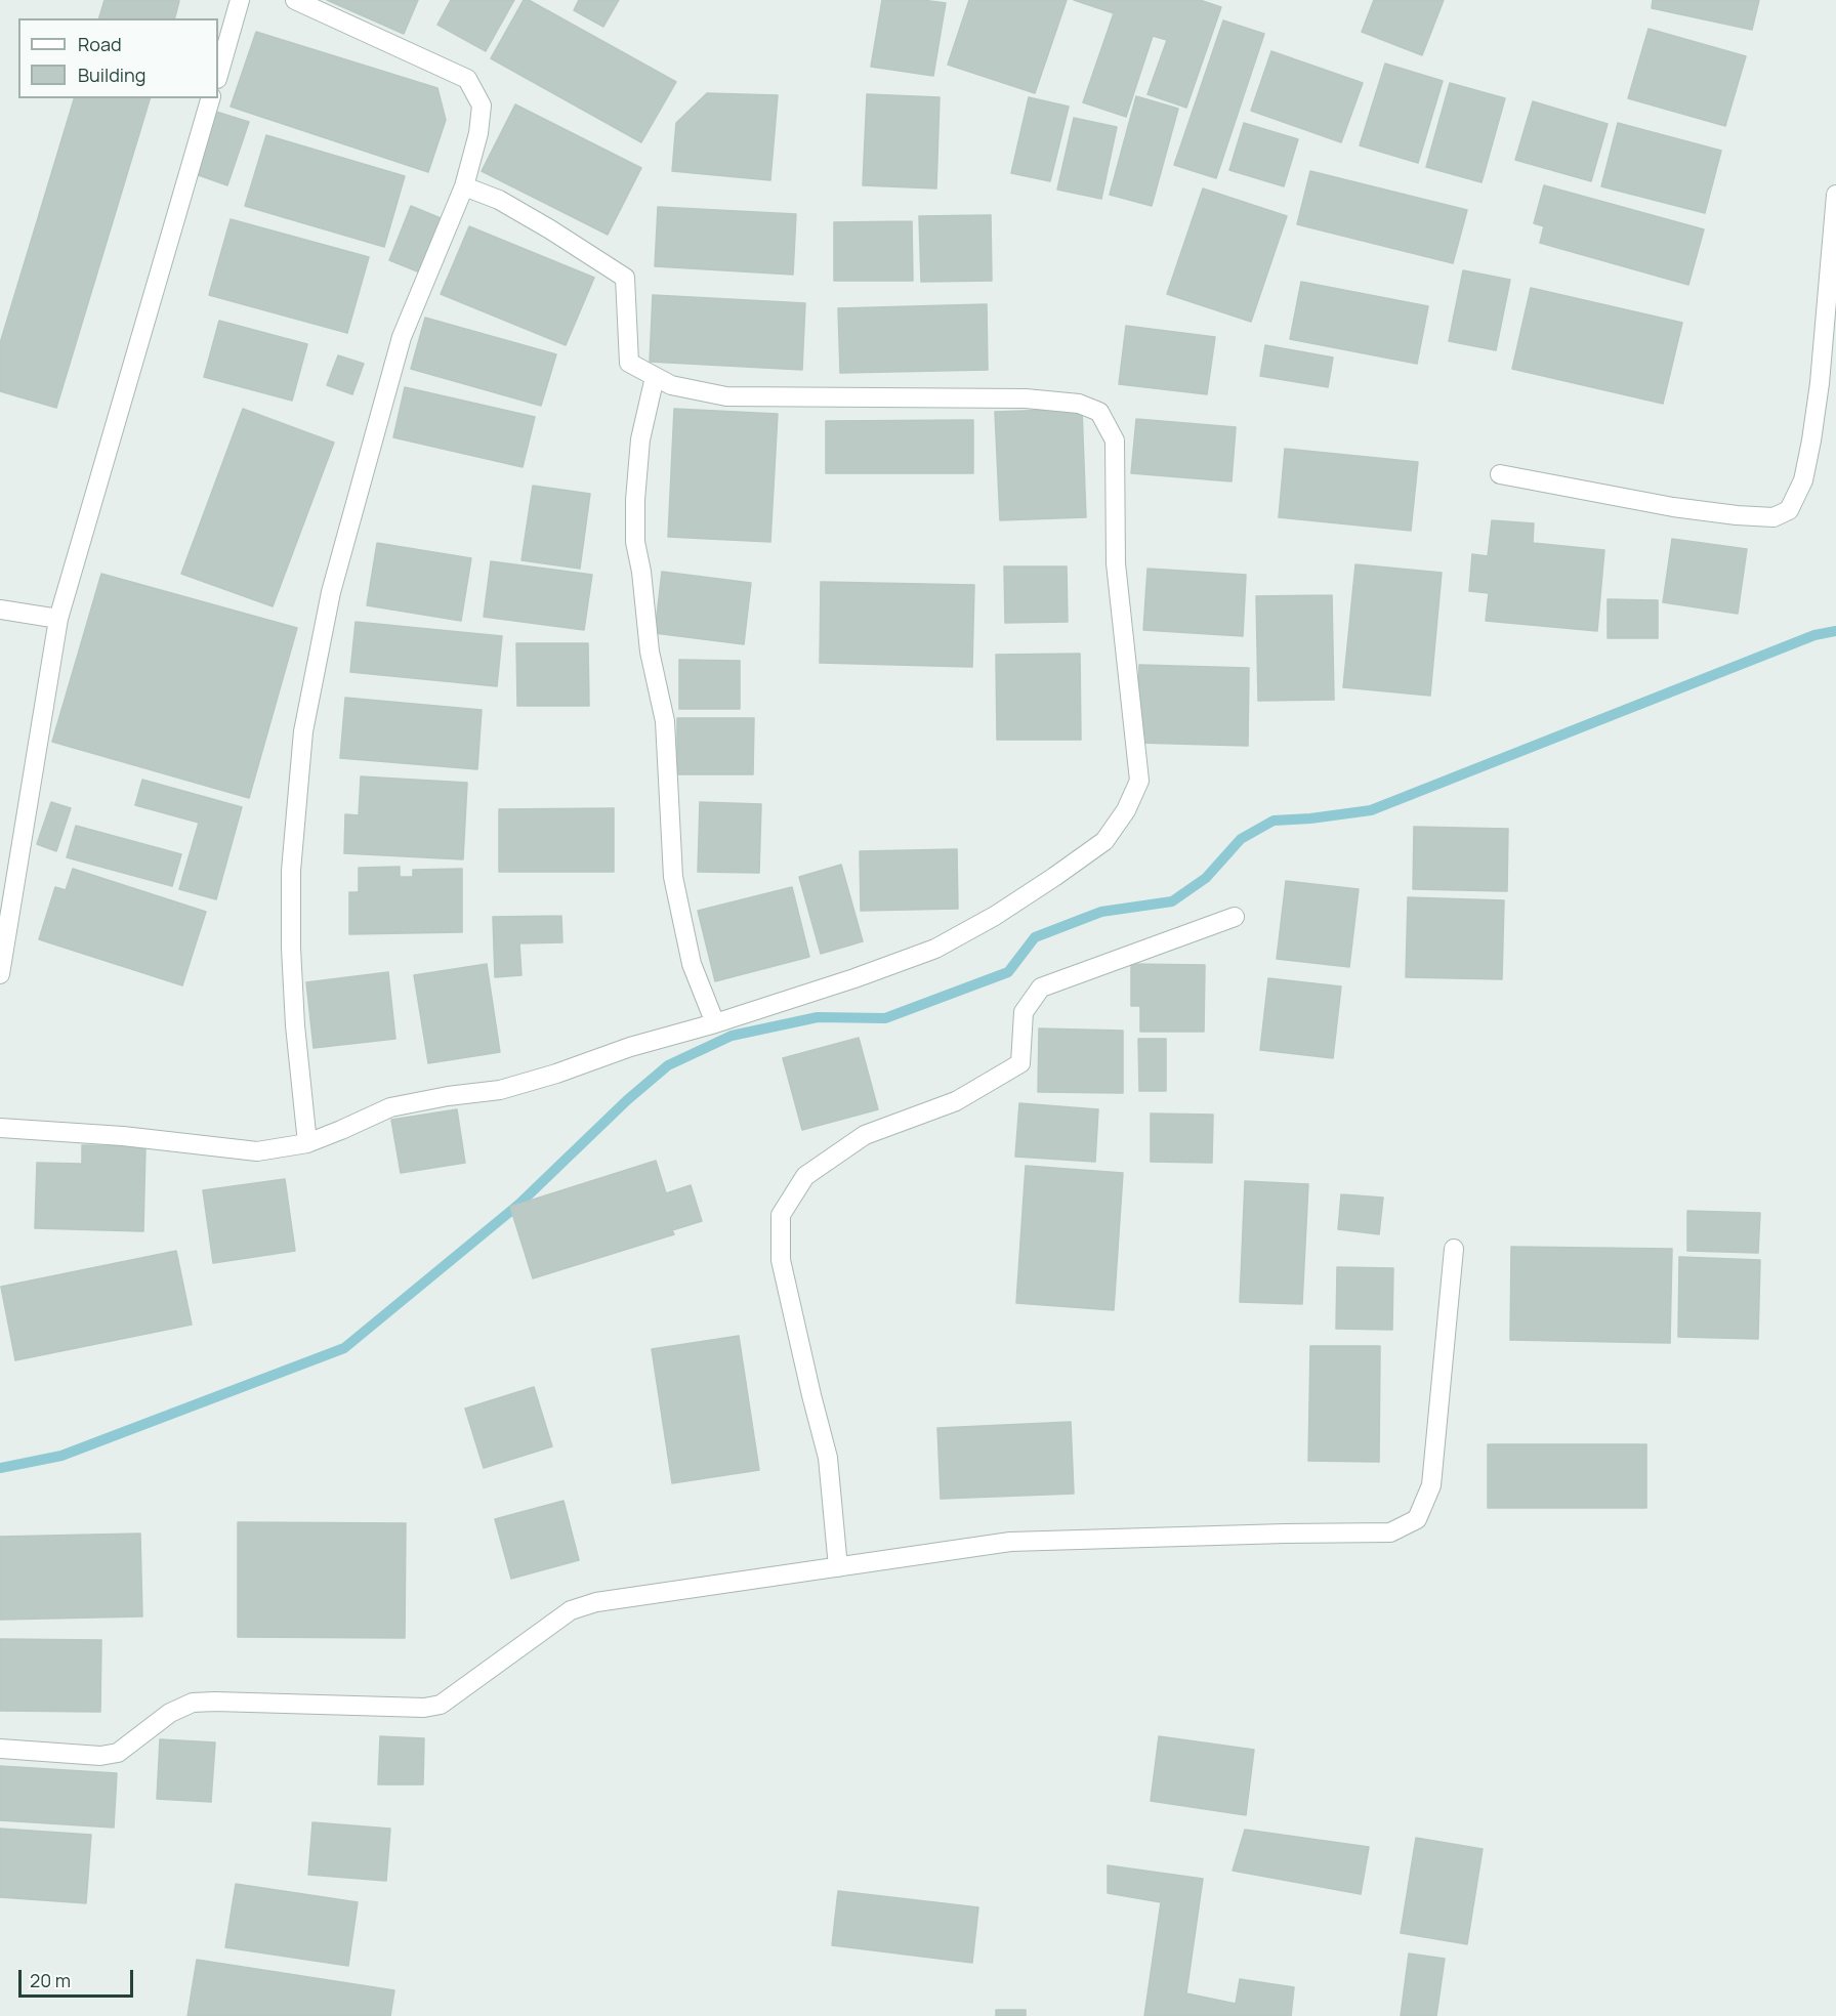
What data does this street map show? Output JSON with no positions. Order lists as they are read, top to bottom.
{
  "legend": ["Road", "Building"],
  "scale_bar": "20 m"
}
